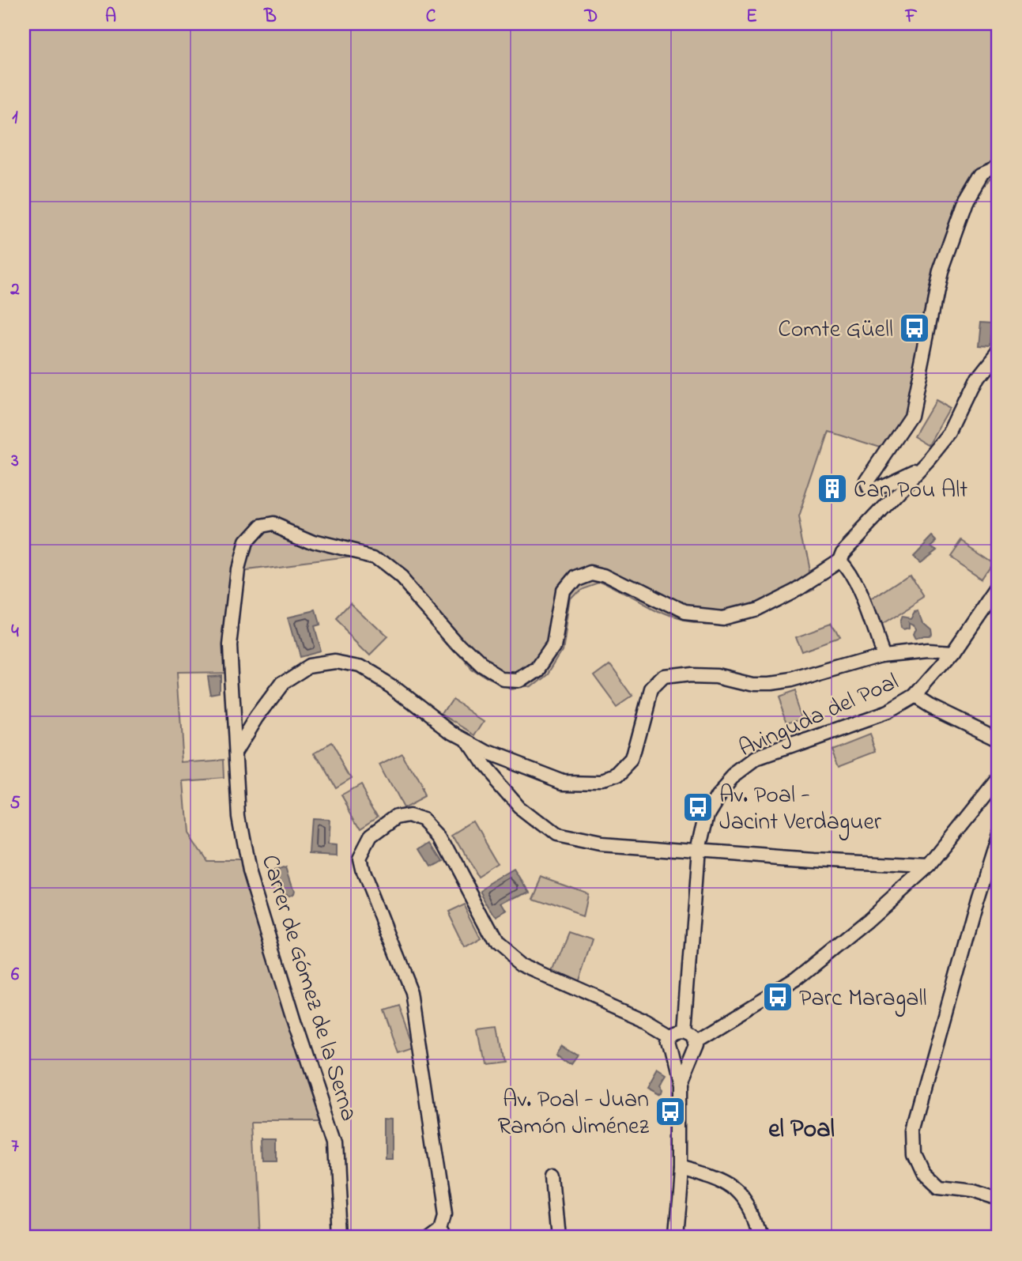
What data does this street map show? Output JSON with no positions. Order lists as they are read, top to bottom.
{
  "streets": {
    "street": ["Avinguda del Poal", "Carrer de Gómez de la Serna"]
  },
  "districts": ["el Poal"],
  "places": {
    "bus stop": [
      "Comte Güell",
      "Av. Poal - Jacint Verdaguer",
      "Parc Maragall",
      "Av. Poal - Juan Ramón Jiménez"
    ],
    "building": ["Can Pou Alt"]
  },
  "grid": {
    "columns": [
      "A",
      "B",
      "C",
      "D",
      "E",
      "F"
    ],
    "rows": [
      "1",
      "2",
      "3",
      "4",
      "5",
      "6",
      "7"
    ]
  }
}
